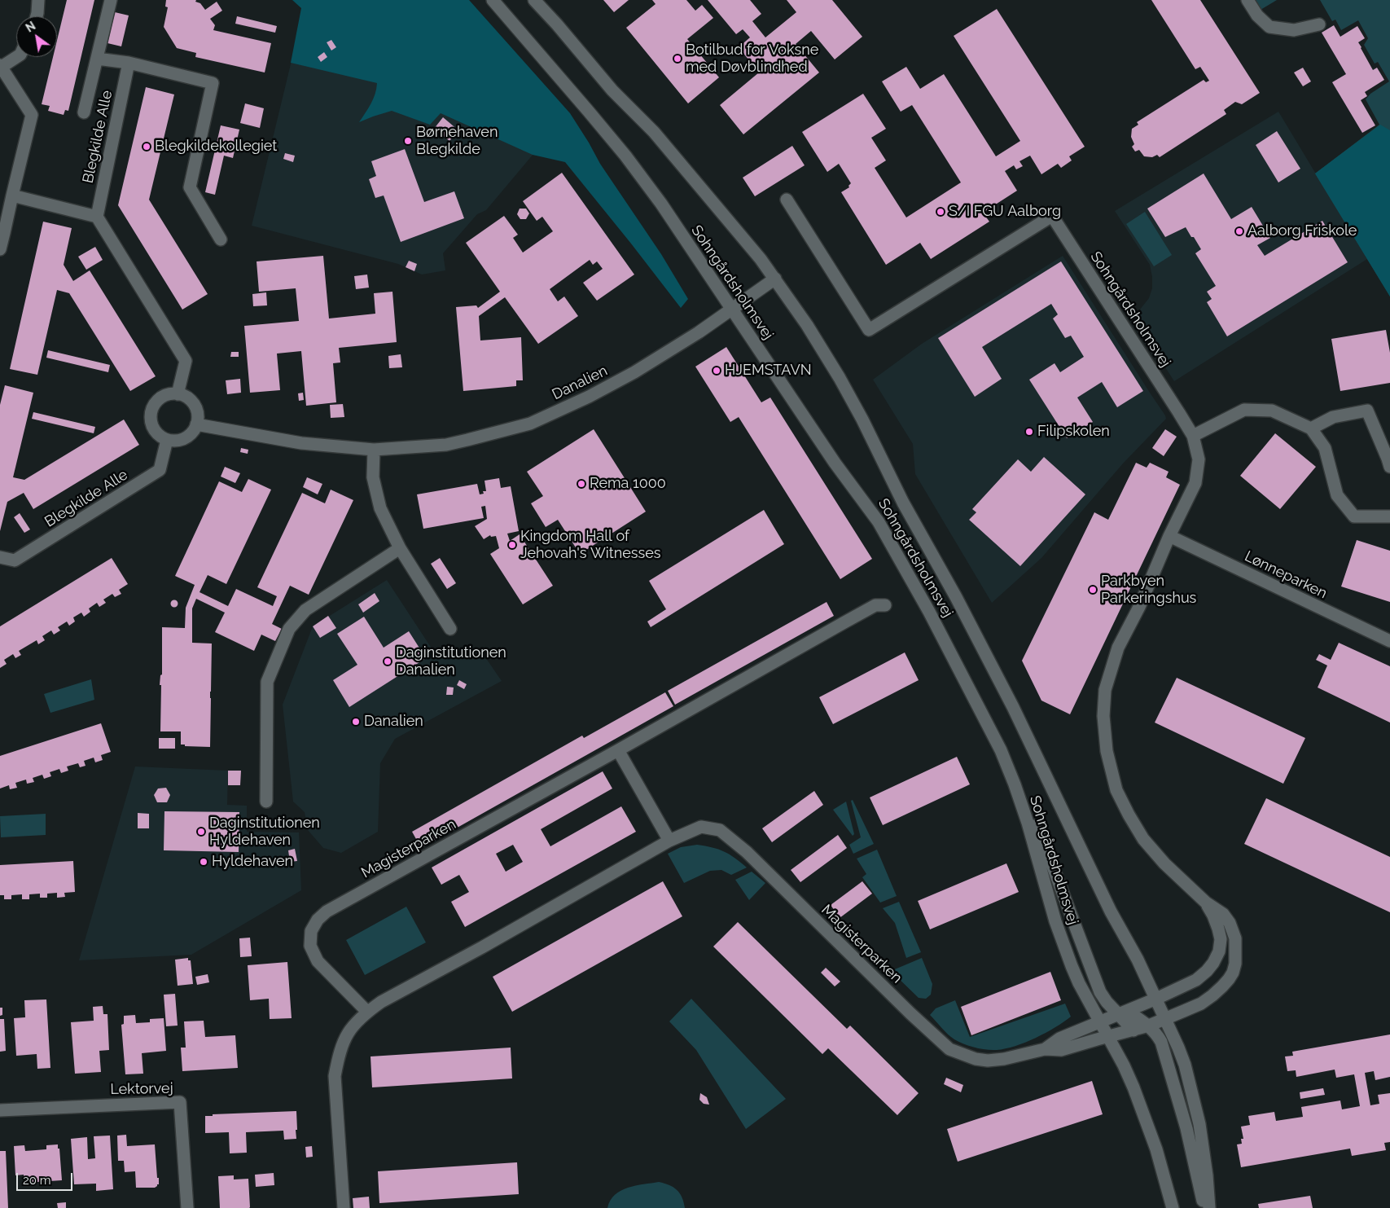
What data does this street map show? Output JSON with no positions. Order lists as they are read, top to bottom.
{
  "streets": {
    "street": [
      "Blegkilde Alle",
      "Sohngårdsholmsvej",
      "Danalien",
      "Lønneparken",
      "Magisterparken",
      "Lektorvej"
    ]
  },
  "crossings": [
    ["Blegkilde Alle", "Danalien"],
    ["Sohngårdsholmsvej", "Danalien"],
    ["Sohngårdsholmsvej", "Lønneparken"],
    ["Sohngårdsholmsvej", "Magisterparken"]
  ],
  "places": [
    "Botilbud for Voksne med Døvblindhed",
    "Børnehaven Blegkilde",
    "Blegkildekollegiet",
    "S/I FGU Aalborg",
    "Aalborg Friskole",
    "HJEMSTAVN",
    "Filipskolen",
    "Rema 1000",
    "Kingdom Hall of Jehovah's Witnesses",
    "Parkbyen Parkeringshus",
    "Daginstitutionen Danalien",
    "Danalien",
    "Daginstitutionen Hyldehaven",
    "Hyldehaven"
  ],
  "scale_bar": "20 m",
  "north": "top left"
}
